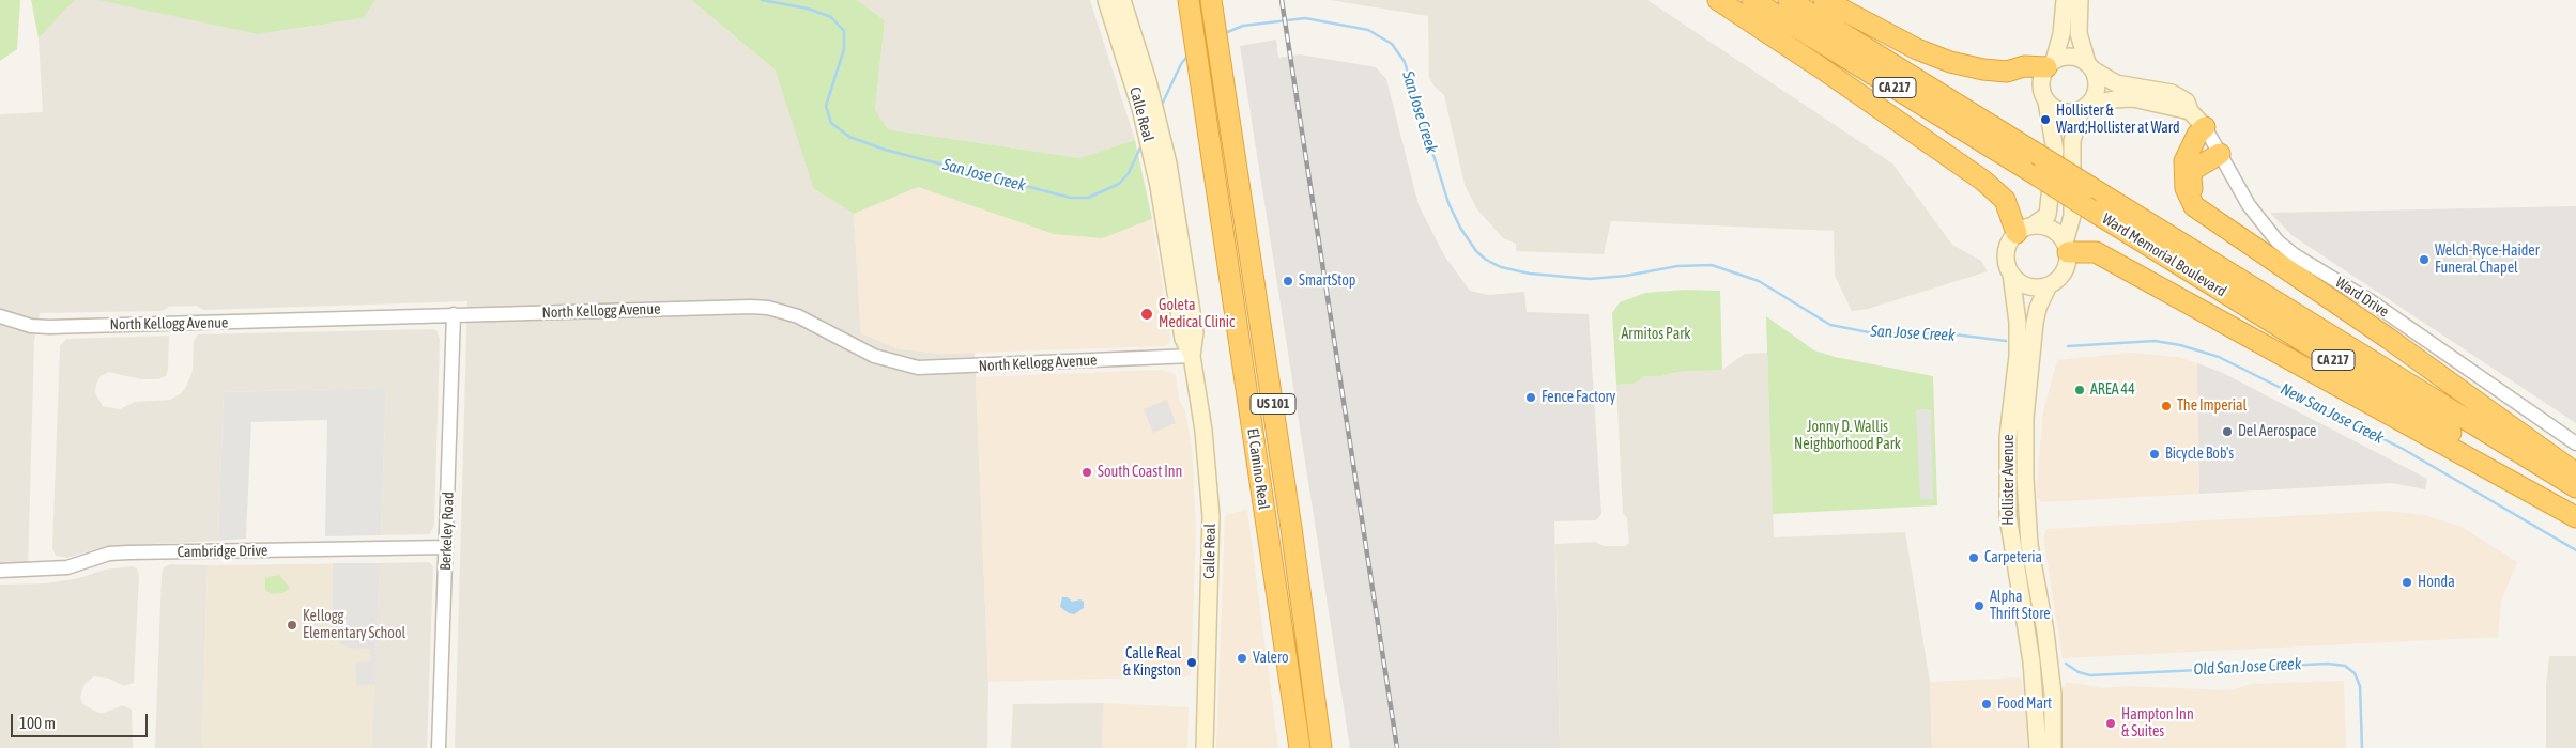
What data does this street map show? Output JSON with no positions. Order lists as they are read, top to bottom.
{
  "streets": {
    "highway": [
      "CA 217",
      "Ward Memorial Boulevard",
      "US 101",
      "El Camino Real"
    ],
    "main road": ["Calle Real", "Ward Drive", "Hollister Avenue"],
    "street": ["North Kellogg Avenue", "Berkeley Road", "Cambridge Drive"]
  },
  "crossings": [
    ["Calle Real", "North Kellogg Avenue"],
    ["North Kellogg Avenue", "Berkeley Road"],
    ["Berkeley Road", "Cambridge Drive"]
  ],
  "water": ["San Jose Creek", "New San Jose Creek", "Old San Jose Creek"],
  "parks": ["Armitos Park", "Jonny D. Wallis Neighborhood Park"],
  "places": [
    "Hollister & Ward;Hollister at Ward",
    "Welch-Ryce-Haider Funeral Chapel",
    "SmartStop",
    "Goleta Medical Clinic",
    "AREA 44",
    "Fence Factory",
    "The Imperial",
    "Del Aerospace",
    "Bicycle Bob's",
    "South Coast Inn",
    "Carpeteria",
    "Honda",
    "Alpha Thrift Store",
    "Kellogg Elementary School",
    "Valero",
    "Calle Real & Kingston",
    "Food Mart",
    "Hampton Inn & Suites"
  ],
  "scale_bar": "100 m"
}
